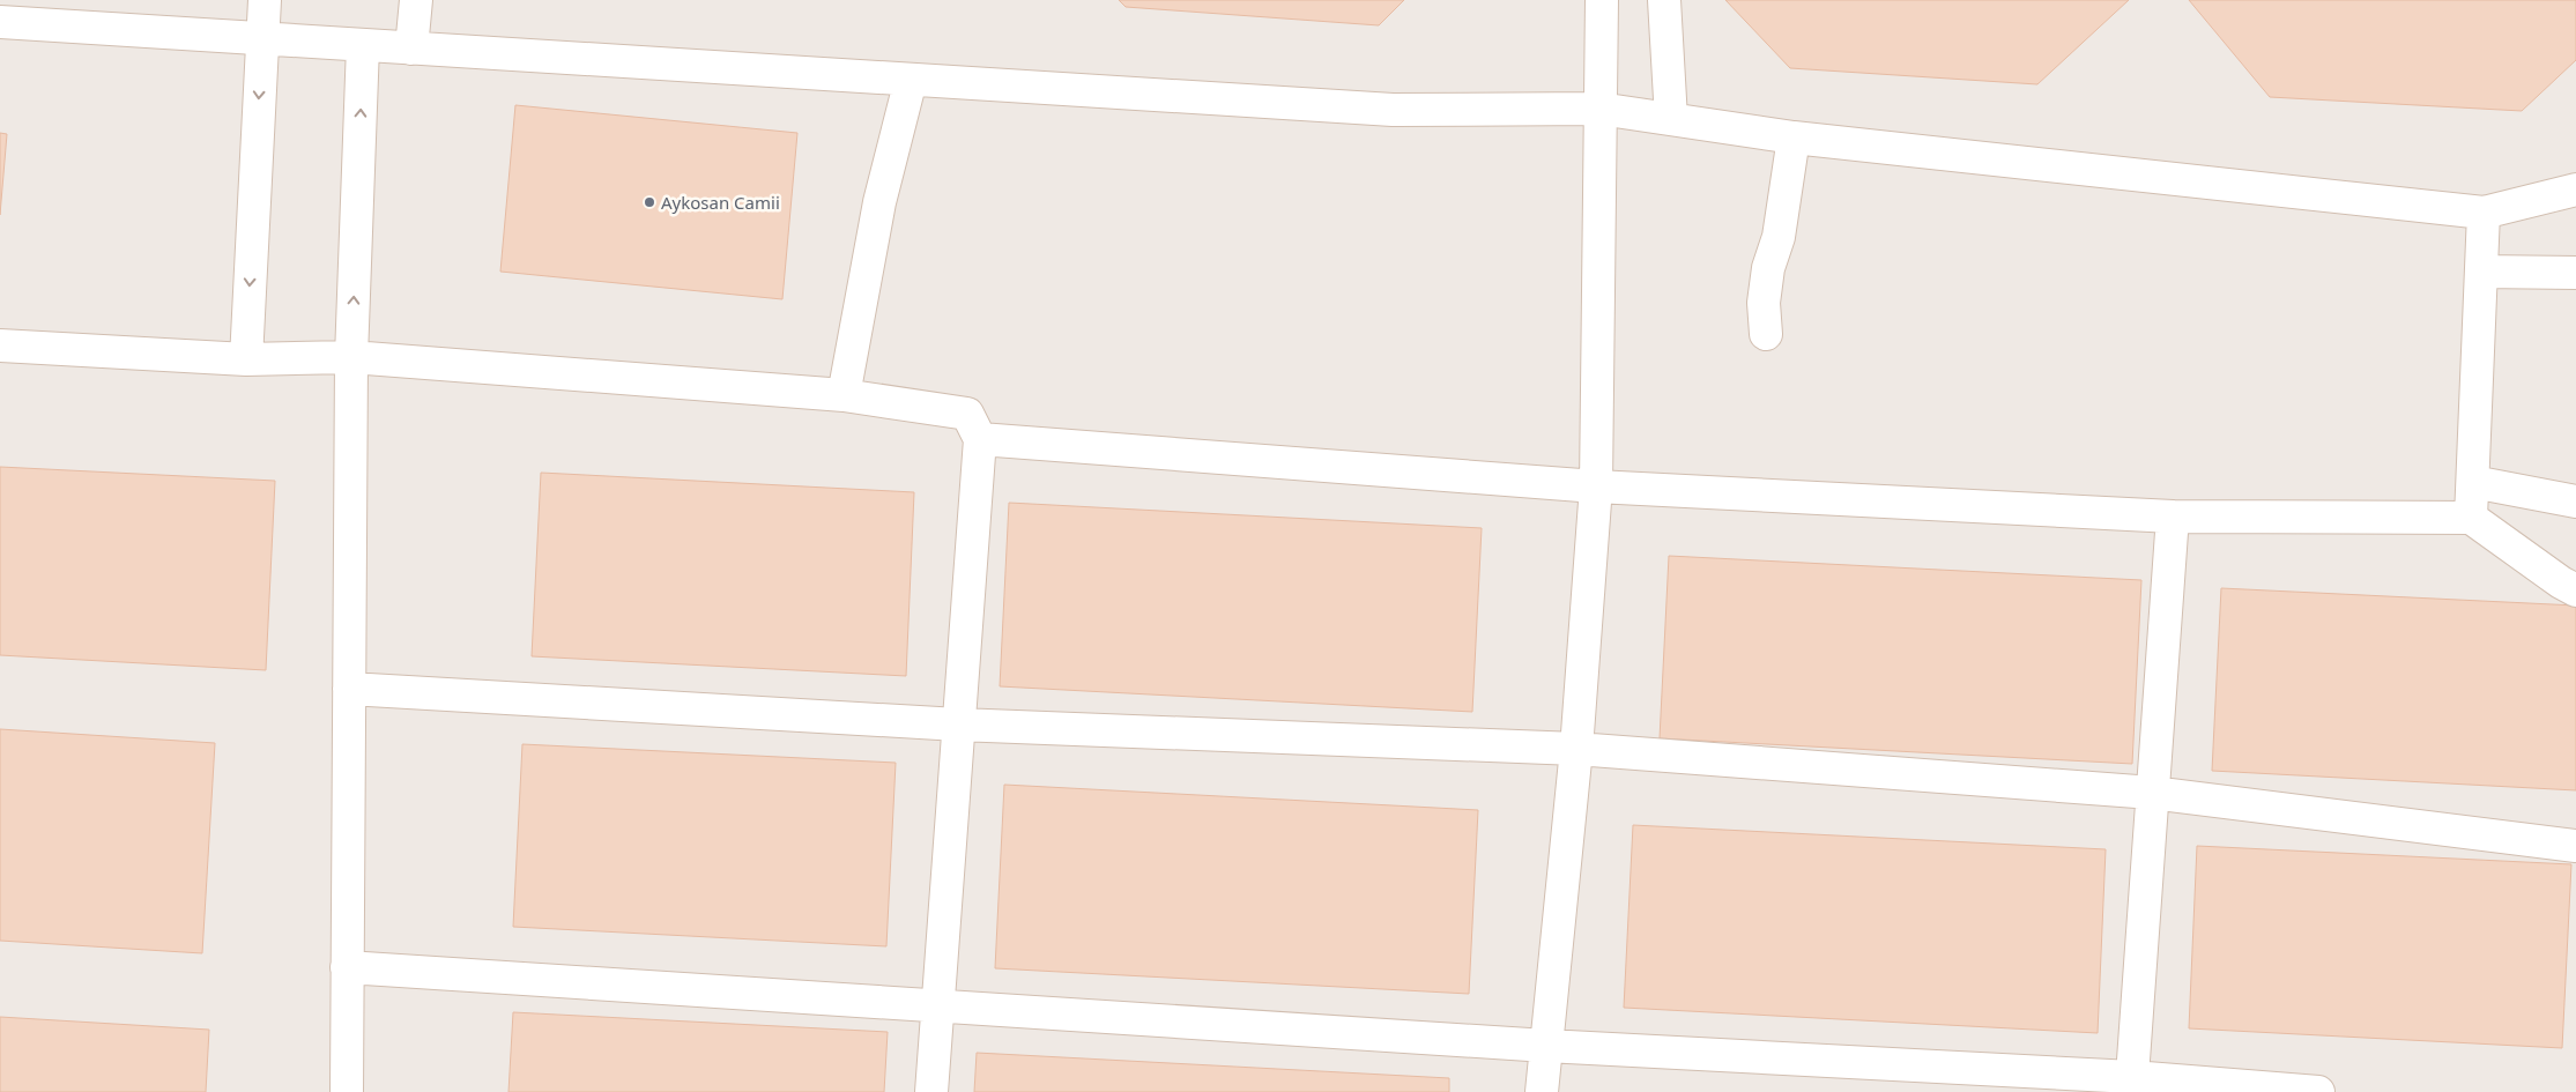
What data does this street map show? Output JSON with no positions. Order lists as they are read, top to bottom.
{
  "places": ["Aykosan Camii"]
}
